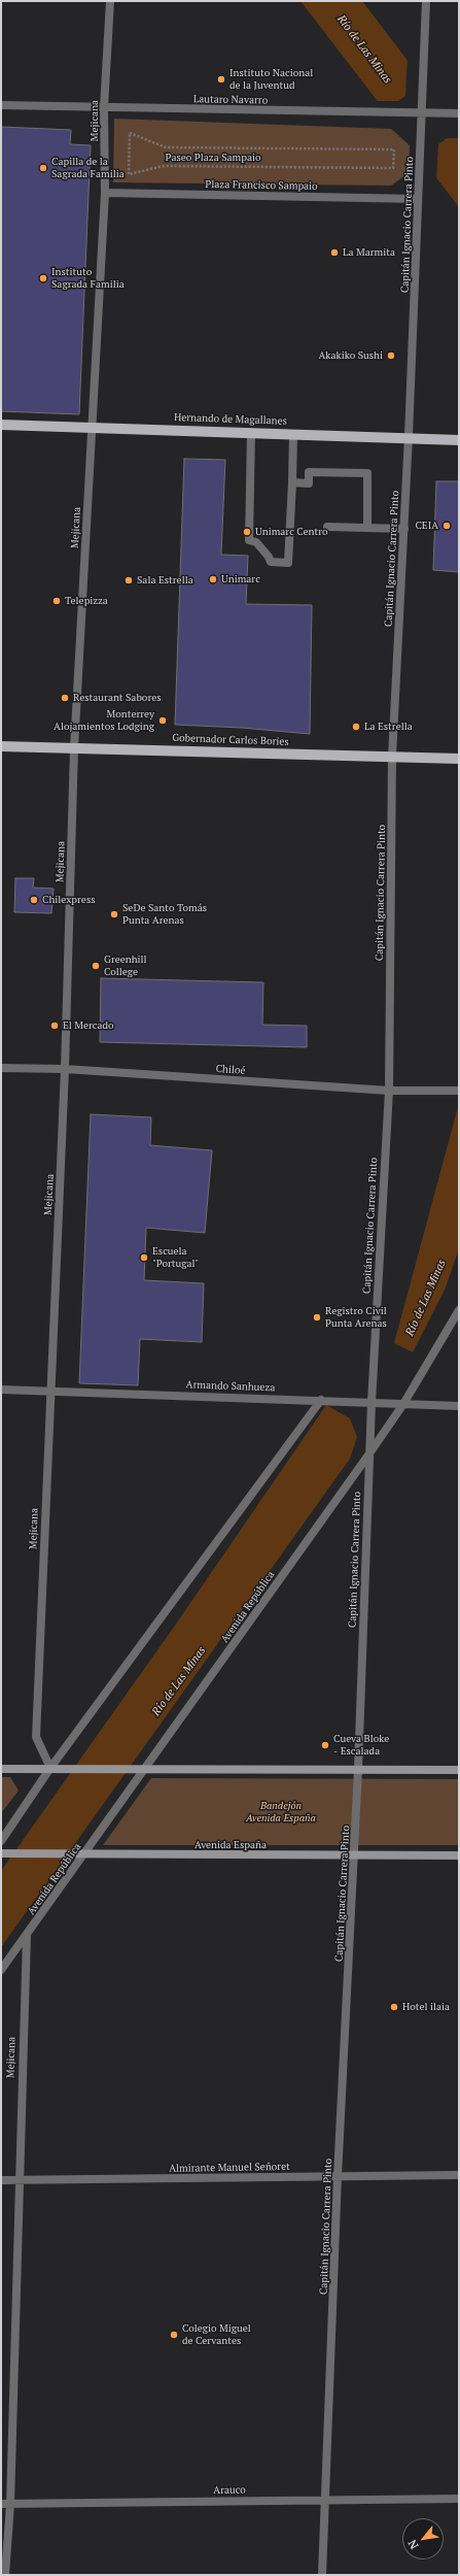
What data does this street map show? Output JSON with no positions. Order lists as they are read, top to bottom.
{
  "streets": {
    "main road": ["Hernando de Magallanes", "Gobernador Carlos Bories", "Avenida España"],
    "street": [
      "Lautaro Navarro",
      "Mejicana",
      "Plaza Francisco Sampaio",
      "Capitán Ignacio Carrera Pinto",
      "Chiloé",
      "Armando Sanhueza",
      "Avenida República",
      "Almirante Manuel Señoret",
      "Arauco"
    ],
    "path": ["Paseo Plaza Sampaio"]
  },
  "crossings": [
    ["Lautaro Navarro", "Mejicana"],
    ["Lautaro Navarro", "Capitán Ignacio Carrera Pinto"],
    ["Mejicana", "Plaza Francisco Sampaio"],
    ["Mejicana", "Hernando de Magallanes"],
    ["Mejicana", "Gobernador Carlos Bories"],
    ["Mejicana", "Chiloé"],
    ["Mejicana", "Armando Sanhueza"],
    ["Mejicana", "Avenida República"],
    ["Mejicana", "Almirante Manuel Señoret"],
    ["Mejicana", "Arauco"],
    ["Plaza Francisco Sampaio", "Capitán Ignacio Carrera Pinto"],
    ["Capitán Ignacio Carrera Pinto", "Hernando de Magallanes"],
    ["Capitán Ignacio Carrera Pinto", "Gobernador Carlos Bories"],
    ["Capitán Ignacio Carrera Pinto", "Chiloé"],
    ["Capitán Ignacio Carrera Pinto", "Armando Sanhueza"],
    ["Capitán Ignacio Carrera Pinto", "Avenida República"],
    ["Capitán Ignacio Carrera Pinto", "Avenida España"],
    ["Capitán Ignacio Carrera Pinto", "Almirante Manuel Señoret"],
    ["Capitán Ignacio Carrera Pinto", "Arauco"],
    ["Armando Sanhueza", "Avenida República"],
    ["Avenida República", "Avenida España"]
  ],
  "water": ["Río de Las Minas"],
  "parks": ["Bandejón Avenida España"],
  "places": [
    "Instituto Nacional de la Juventud",
    "Capilla de la Sagrada Familia",
    "La Marmita",
    "Instituto Sagrada Familia",
    "Akakiko Sushi",
    "CEIA",
    "Unimarc Centro",
    "Unimarc",
    "Sala Estrella",
    "Telepizza",
    "Restaurant Sabores",
    "Monterrey Alojamientos Lodging",
    "La Estrella",
    "Chilexpress",
    "SeDe Santo Tomás Punta Arenas",
    "Greenhill College",
    "El Mercado",
    "Escuela \"Portugal\"",
    "Registro Civil Punta Arenas",
    "Cueva Bloke - Escalada",
    "Hotel ilaia",
    "Colegio Miguel de Cervantes"
  ],
  "north": "bottom left"
}
